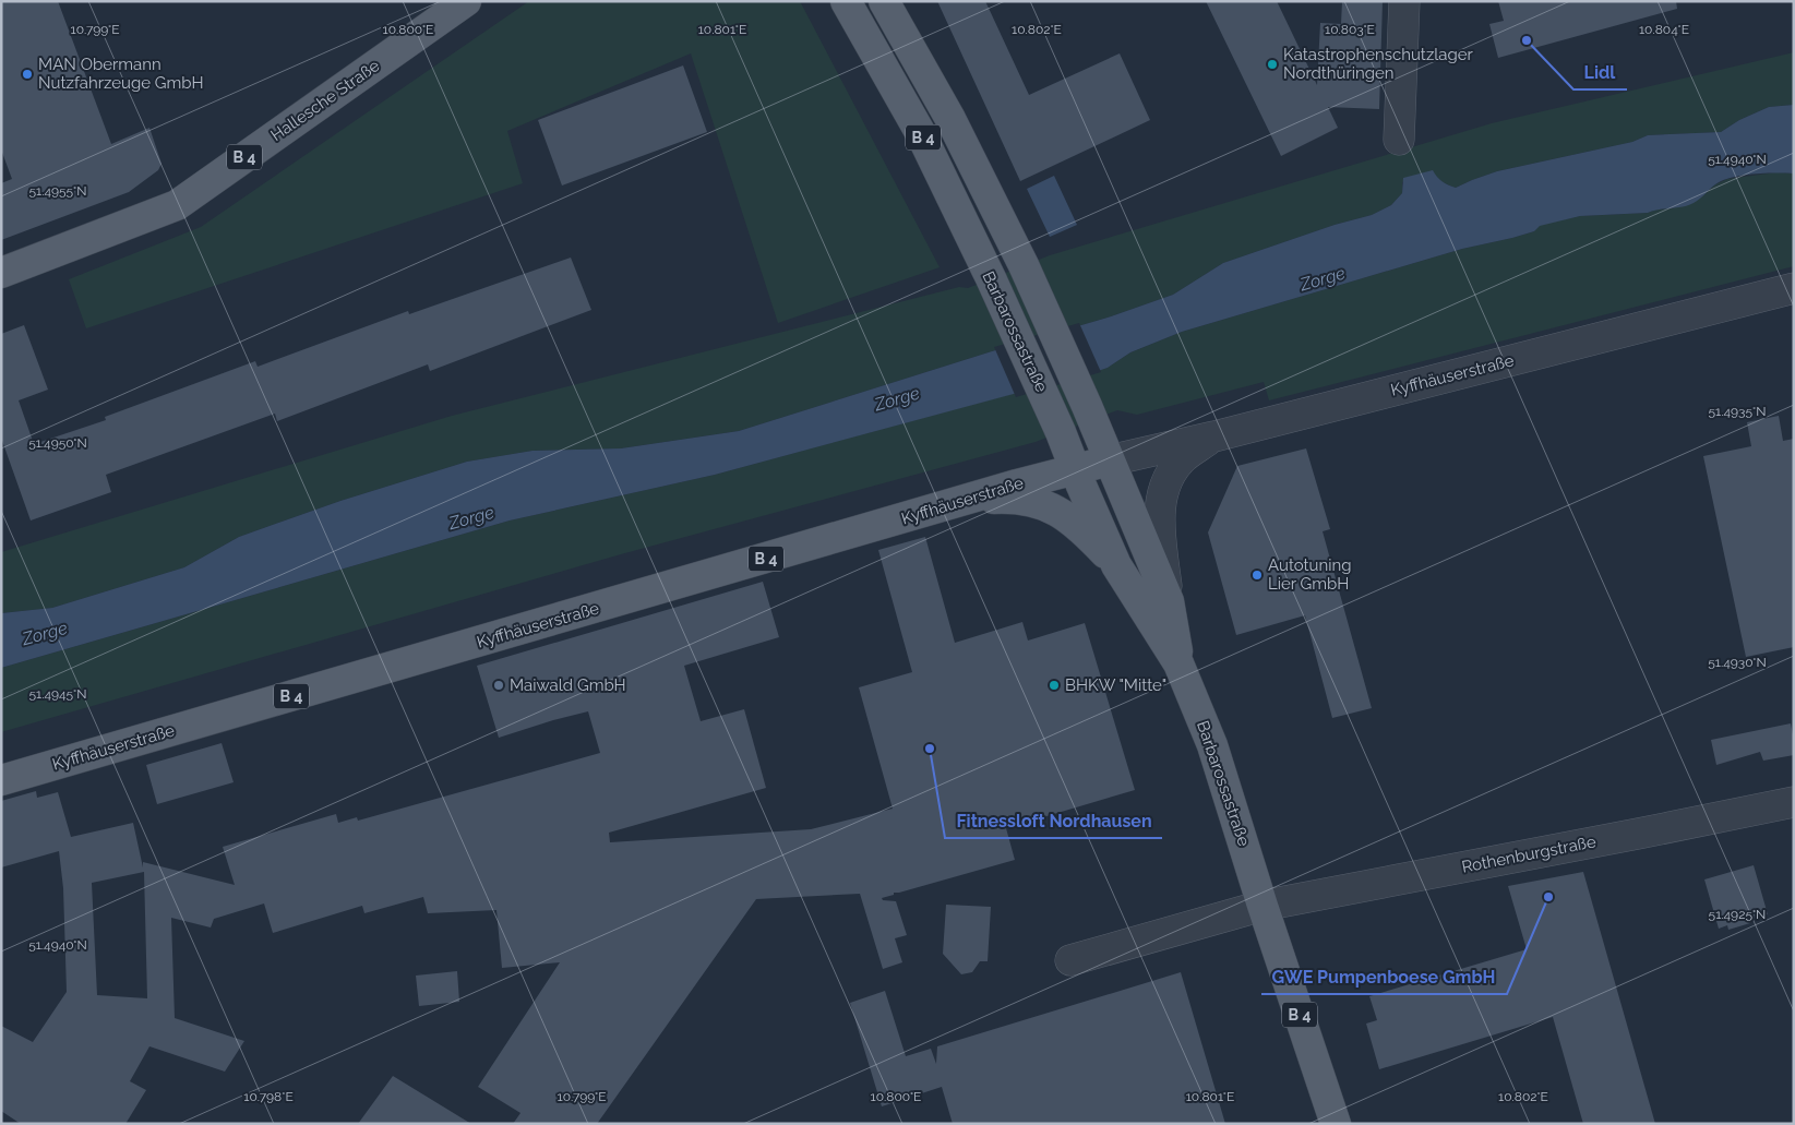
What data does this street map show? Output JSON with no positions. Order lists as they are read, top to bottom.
{
  "streets": {
    "main road": [
      "Hallesche Straße",
      "B 4",
      "Barbarossastraße",
      "Kyffhäuserstraße"
    ],
    "street": ["Rothenburgstraße"]
  },
  "crossings": [
    ["B 4", "Barbarossastraße"],
    ["B 4", "Kyffhäuserstraße"],
    ["Barbarossastraße", "Kyffhäuserstraße"],
    ["Barbarossastraße", "Rothenburgstraße"]
  ],
  "water": ["Zorge"],
  "places": [
    "Lidl",
    "Katastrophenschutzlager Nordthüringen",
    "MAN Obermann Nutzfahrzeuge GmbH",
    "Autotuning Lier GmbH",
    "Maiwald GmbH",
    "BHKW \"Mitte\"",
    "Fitnessloft Nordhausen",
    "GWE Pumpenboese GmbH"
  ],
  "coordinates": [
    "10.801°E",
    "10.803°E",
    "10.804°E",
    "10.799°E",
    "10.800°E",
    "10.802°E",
    "51.4940°N",
    "51.4955°N",
    "51.4935°N",
    "51.4950°N",
    "51.4930°N",
    "51.4945°N",
    "51.4925°N",
    "10.798°E"
  ]
}
